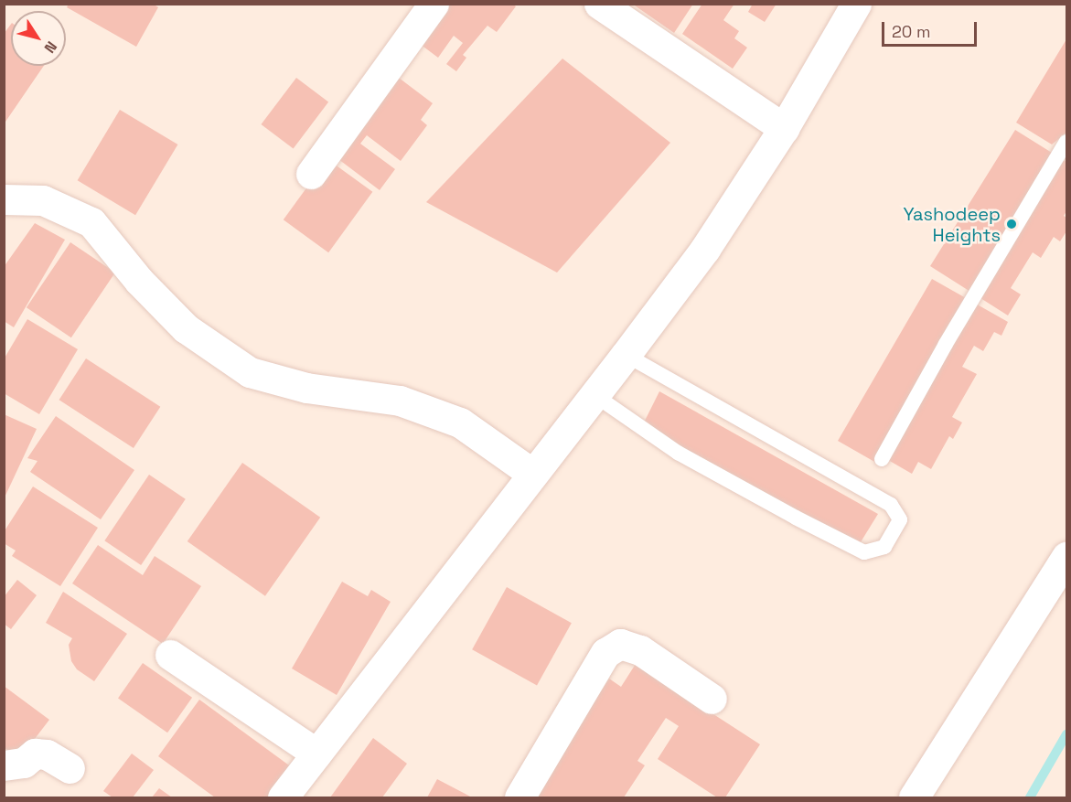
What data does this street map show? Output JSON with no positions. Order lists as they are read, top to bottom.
{
  "places": ["Yashodeep Heights"],
  "scale_bar": "20 m",
  "north": "bottom right"
}
